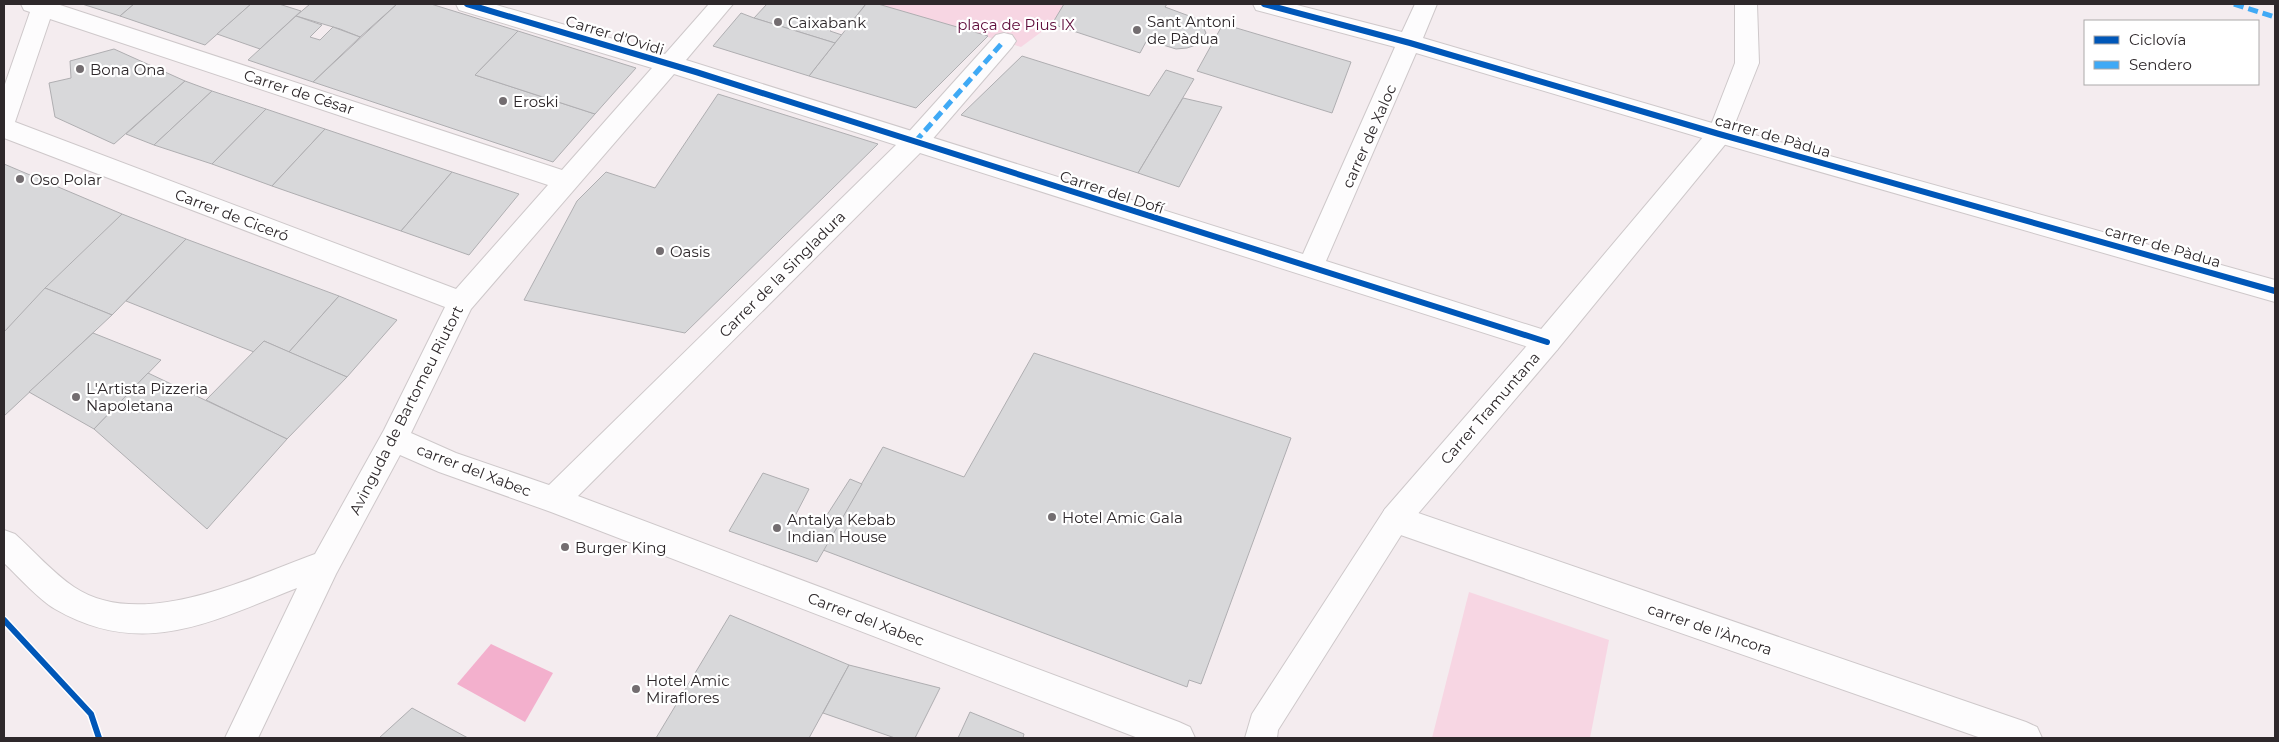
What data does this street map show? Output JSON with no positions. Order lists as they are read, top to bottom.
{
  "streets": {
    "street": [
      "Carrer d'Ovidi",
      "Carrer de César",
      "carrer de Xaloc",
      "carrer de Pàdua",
      "Carrer del Dofí",
      "Carrer de Ciceró",
      "Carrer de la Singladura",
      "Carrer Tramuntana",
      "Avinguda de Bartomeu Riutort",
      "carrer del Xabec",
      "Carrer del Xabec",
      "carrer de l'Àncora"
    ]
  },
  "crossings": [
    ["Carrer d'Ovidi", "Carrer del Dofí"],
    ["Carrer d'Ovidi", "Avinguda de Bartomeu Riutort"],
    ["Carrer de César", "Avinguda de Bartomeu Riutort"],
    ["carrer de Xaloc", "carrer de Pàdua"],
    ["carrer de Xaloc", "Carrer del Dofí"],
    ["carrer de Pàdua", "Carrer Tramuntana"],
    ["Carrer del Dofí", "Carrer de la Singladura"],
    ["Carrer del Dofí", "Carrer Tramuntana"],
    ["Carrer del Dofí", "Avinguda de Bartomeu Riutort"],
    ["Carrer de Ciceró", "Avinguda de Bartomeu Riutort"],
    ["Carrer de la Singladura", "carrer del Xabec"],
    ["Carrer de la Singladura", "Carrer del Xabec"],
    ["Carrer Tramuntana", "carrer de l'Àncora"],
    ["Avinguda de Bartomeu Riutort", "carrer del Xabec"],
    ["carrer del Xabec", "Carrer del Xabec"]
  ],
  "parks": ["plaça de Pius IX"],
  "places": [
    "Caixabank",
    "Sant Antoni de Pàdua",
    "Bona Ona",
    "Eroski",
    "Oso Polar",
    "Oasis",
    "L'Artista Pizzeria Napoletana",
    "Hotel Amic Gala",
    "Antalya Kebab Indian House",
    "Burger King",
    "Hotel Amic Miraflores"
  ],
  "legend": ["Ciclovía", "Sendero"]
}
